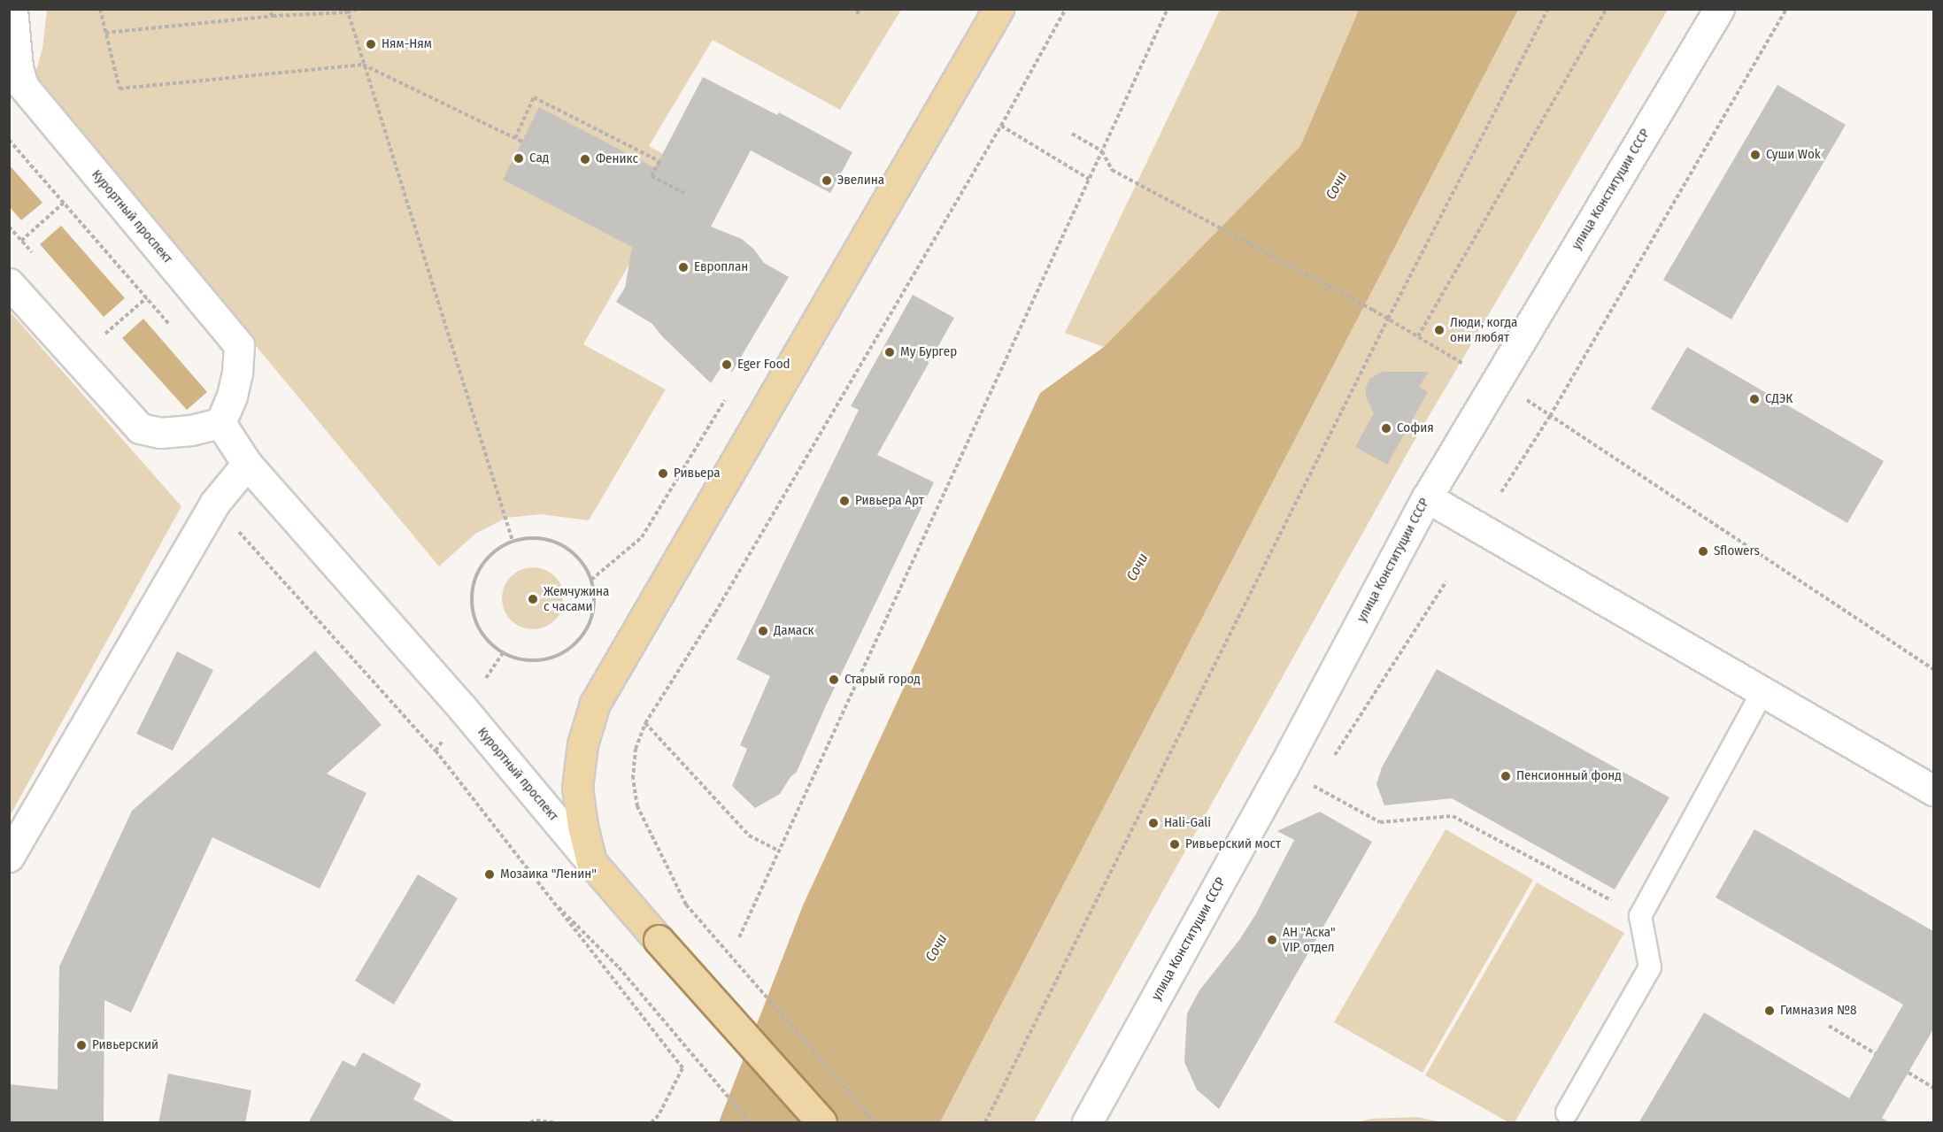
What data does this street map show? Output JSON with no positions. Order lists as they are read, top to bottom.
{
  "streets": {
    "main road": ["Курортный проспект"],
    "street": ["улица Конституции СССР"]
  },
  "water": ["Сочи"],
  "places": [
    "Ням-Ням",
    "Суши Wok",
    "Сад",
    "Феникс",
    "Эвелина",
    "Европлан",
    "Люди, когда они любят",
    "Му Бургер",
    "Eger Food",
    "СДЭК",
    "София",
    "Ривьера",
    "Ривьера Арт",
    "Sflowers",
    "Жемчужина с часами",
    "Дамаск",
    "Старый город",
    "Пенсионный фонд",
    "Hali-Gali",
    "Ривьерский мост",
    "Мозаика \"Ленин\"",
    "АН \"Аска\" VIP отдел",
    "Гимназия №8",
    "Ривьерский"
  ]
}
